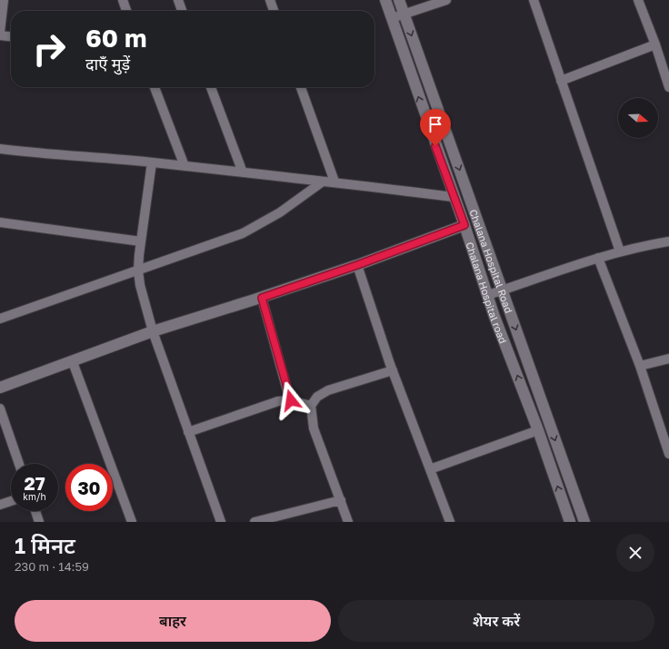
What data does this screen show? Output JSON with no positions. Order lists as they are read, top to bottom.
{
  "streets": {
    "street": ["Chalana Hospital Road", "Chalana Hospital road"]
  },
  "one_way": ["Chalana Hospital Road", "Chalana Hospital road"],
  "north": "right",
  "page": {
    "turn": ["60 m", "दाएँ मुड़ें"],
    "speed": "27 km/h",
    "limit": "30",
    "heading": ["1 मिनट", "230 m · 14:59"],
    "buttons": ["बाहर", "शेयर करें"]
  }
}
